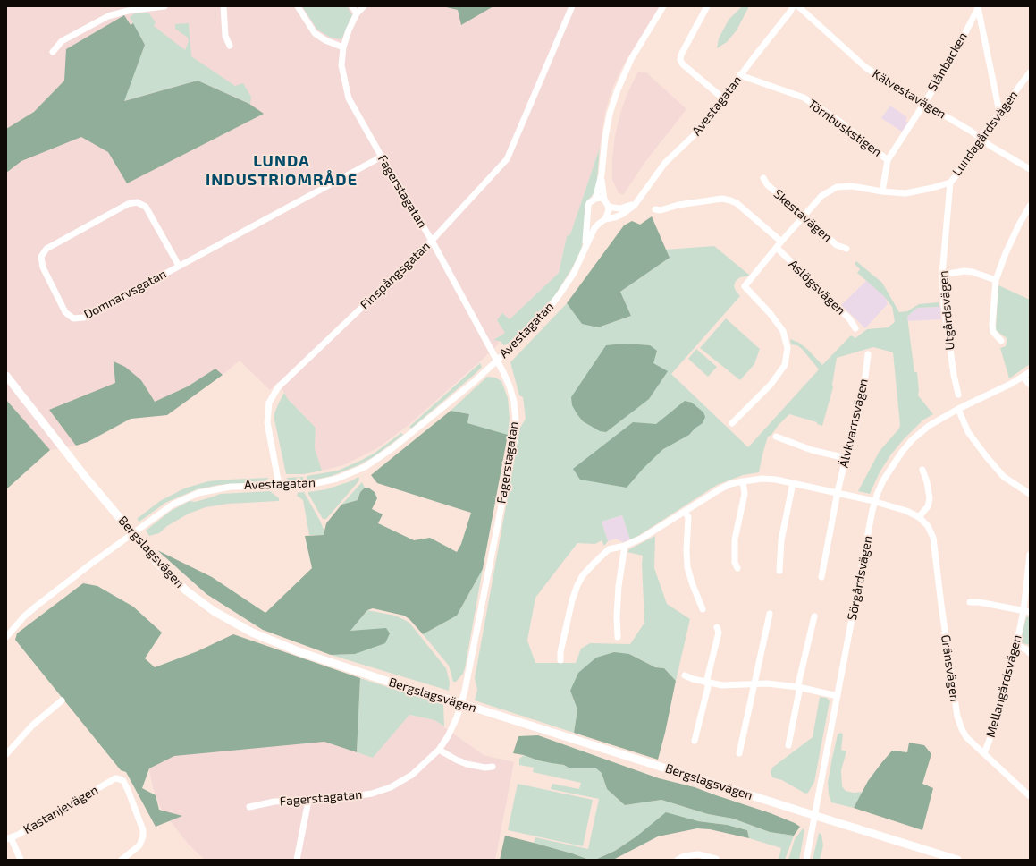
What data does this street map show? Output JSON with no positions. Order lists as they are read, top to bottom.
{
  "streets": {
    "main road": ["Bergslagsvägen"],
    "street": [
      "Slånbacken",
      "Kälvestavägen",
      "Avestagatan",
      "Törnbuskstigen",
      "Lundagårdsvägen",
      "Fagerstagatan",
      "Skestavägen",
      "Finspångsgatan",
      "Aslögsvägen",
      "Domnarvsgatan",
      "Utgårdsvägen",
      "Älvkvarnsvägen",
      "Sörgårdsvägen",
      "Gränsvägen",
      "Mellangårdsvägen",
      "Kastanjevägen"
    ]
  },
  "crossings": [
    ["Slånbacken", "Kälvestavägen"],
    ["Slånbacken", "Törnbuskstigen"],
    ["Slånbacken", "Lundagårdsvägen"],
    ["Kälvestavägen", "Lundagårdsvägen"],
    ["Avestagatan", "Törnbuskstigen"],
    ["Avestagatan", "Fagerstagatan"],
    ["Avestagatan", "Finspångsgatan"],
    ["Avestagatan", "Bergslagsvägen"],
    ["Lundagårdsvägen", "Skestavägen"],
    ["Lundagårdsvägen", "Aslögsvägen"],
    ["Lundagårdsvägen", "Utgårdsvägen"],
    ["Fagerstagatan", "Finspångsgatan"],
    ["Fagerstagatan", "Domnarvsgatan"],
    ["Fagerstagatan", "Bergslagsvägen"],
    ["Bergslagsvägen", "Sörgårdsvägen"],
    ["Sörgårdsvägen", "Gränsvägen"],
    ["Gränsvägen", "Mellangårdsvägen"]
  ],
  "districts": ["LUNDA INDUSTRIOMRÅDE"]
}
